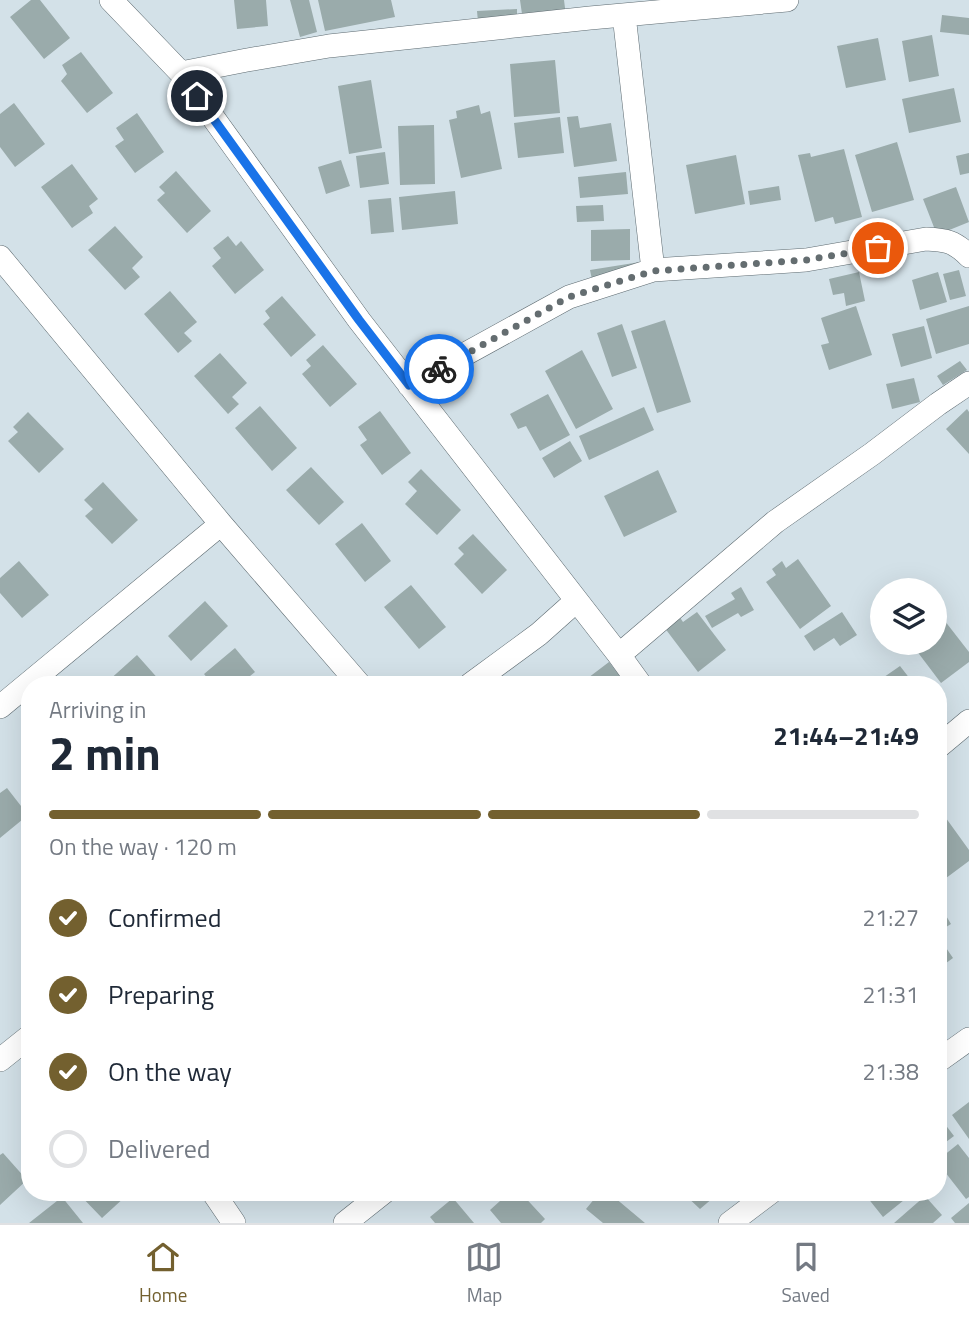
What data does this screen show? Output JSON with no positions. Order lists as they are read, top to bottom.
{
  "page": {
    "heading": ["2 min", "Arriving in", "21:44–21:49"],
    "bar": "On the way · 120 m",
    "list": [
      ["Confirmed", "21:27"],
      ["Preparing", "21:31"],
      ["On the way", "21:38"],
      "Delivered"
    ],
    "tabs": ["Home", "Map", "Saved"]
  }
}
